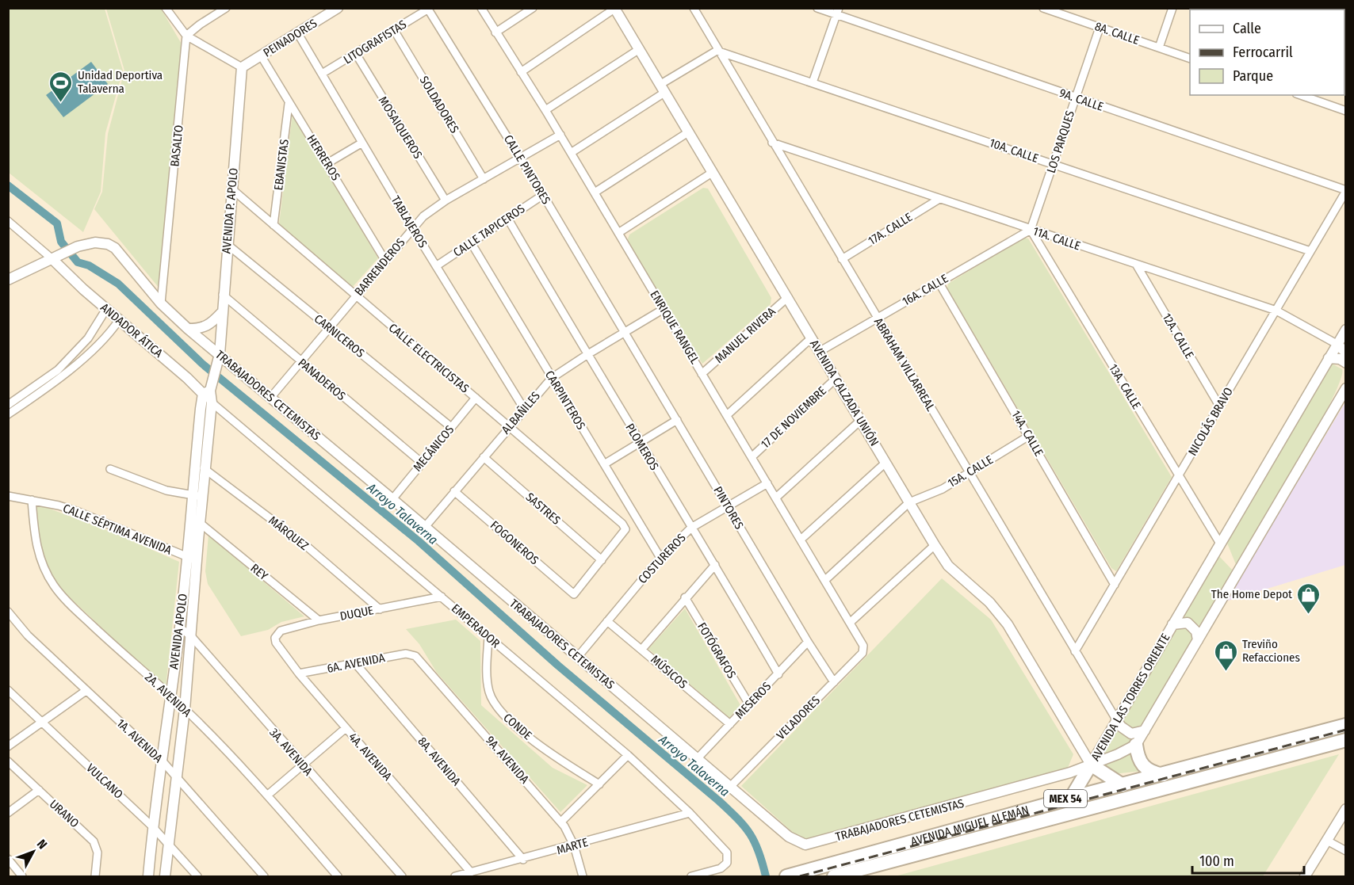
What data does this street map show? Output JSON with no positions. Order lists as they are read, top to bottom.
{
  "streets": {
    "highway": ["MEX 54", "AVENIDA MIGUEL ALEMÁN"],
    "street": [
      "8A. CALLE",
      "PEINADORES",
      "LITOGRAFISTAS",
      "9A. CALLE",
      "SOLDADORES",
      "MOSAIQUEROS",
      "LOS PARQUES",
      "BASALTO",
      "10A. CALLE",
      "HERREROS",
      "EBANISTAS",
      "CALLE PINTORES",
      "AVENIDA P. APOLO",
      "TABLAJEROS",
      "17A. CALLE",
      "CALLE TAPICEROS",
      "11A. CALLE",
      "BARRENDEROS",
      "16A. CALLE",
      "ENRIQUE RANGEL",
      "ANDADOR ÁTICA",
      "MANUEL RIVERA",
      "CARNICEROS",
      "12A. CALLE",
      "CALLE ELECTRICISTAS",
      "ABRAHAM VILLARREAL",
      "PANADEROS",
      "13A. CALLE",
      "AVENIDA CALZADA UNIÓN",
      "TRABAJADORES CETEMISTAS",
      "CARPINTEROS",
      "ALBAÑILES",
      "17 DE NOVIEMBRE",
      "NICOLÁS BRAVO",
      "14A. CALLE",
      "PLOMEROS",
      "MECÁNICOS",
      "15A. CALLE",
      "PINTORES",
      "SASTRES",
      "CALLE SÉPTIMA AVENIDA",
      "MÁRQUEZ",
      "FOGONEROS",
      "COSTUREROS",
      "REY",
      "DUQUE",
      "EMPERADOR",
      "AVENIDA APOLO",
      "FOTÓGRAFOS",
      "6A. AVENIDA",
      "MÚSICOS",
      "2A. AVENIDA",
      "AVENIDA LAS TORRES ORIENTE",
      "MESEROS",
      "VELADORES",
      "CONDE",
      "1A. AVENIDA",
      "3A. AVENIDA",
      "4A. AVENIDA",
      "9A. AVENIDA",
      "8A. AVENIDA",
      "VULCANO",
      "URANO",
      "MARTE"
    ]
  },
  "crossings": [
    ["8A. CALLE", "LOS PARQUES"],
    ["PEINADORES", "HERREROS"],
    ["PEINADORES", "AVENIDA P. APOLO"],
    ["PEINADORES", "TABLAJEROS"],
    ["LITOGRAFISTAS", "SOLDADORES"],
    ["LITOGRAFISTAS", "MOSAIQUEROS"],
    ["LITOGRAFISTAS", "CALLE PINTORES"],
    ["LITOGRAFISTAS", "TABLAJEROS"],
    ["9A. CALLE", "LOS PARQUES"],
    ["9A. CALLE", "NICOLÁS BRAVO"],
    ["SOLDADORES", "BARRENDEROS"],
    ["MOSAIQUEROS", "BARRENDEROS"],
    ["LOS PARQUES", "10A. CALLE"],
    ["LOS PARQUES", "11A. CALLE"],
    ["LOS PARQUES", "16A. CALLE"],
    ["LOS PARQUES", "13A. CALLE"],
    ["BASALTO", "TRABAJADORES CETEMISTAS"],
    ["10A. CALLE", "ABRAHAM VILLARREAL"],
    ["10A. CALLE", "NICOLÁS BRAVO"],
    ["HERREROS", "EBANISTAS"],
    ["HERREROS", "BARRENDEROS"],
    ["EBANISTAS", "CALLE ELECTRICISTAS"],
    ["CALLE PINTORES", "CALLE TAPICEROS"],
    ["CALLE PINTORES", "BARRENDEROS"],
    ["CALLE PINTORES", "ALBAÑILES"],
    ["CALLE PINTORES", "PINTORES"],
    ["AVENIDA P. APOLO", "CARNICEROS"],
    ["AVENIDA P. APOLO", "CALLE ELECTRICISTAS"],
    ["AVENIDA P. APOLO", "PANADEROS"],
    ["AVENIDA P. APOLO", "TRABAJADORES CETEMISTAS"],
    ["AVENIDA P. APOLO", "AVENIDA APOLO"],
    ["TABLAJEROS", "CALLE TAPICEROS"],
    ["TABLAJEROS", "BARRENDEROS"],
    ["TABLAJEROS", "ALBAÑILES"],
    ["17A. CALLE", "11A. CALLE"],
    ["17A. CALLE", "ABRAHAM VILLARREAL"],
    ["CALLE TAPICEROS", "CARPINTEROS"],
    ["CALLE TAPICEROS", "PLOMEROS"],
    ["11A. CALLE", "16A. CALLE"],
    ["11A. CALLE", "12A. CALLE"],
    ["11A. CALLE", "ABRAHAM VILLARREAL"],
    ["11A. CALLE", "13A. CALLE"],
    ["11A. CALLE", "NICOLÁS BRAVO"],
    ["11A. CALLE", "AVENIDA LAS TORRES ORIENTE"],
    ["BARRENDEROS", "ENRIQUE RANGEL"],
    ["BARRENDEROS", "CARNICEROS"],
    ["BARRENDEROS", "CALLE ELECTRICISTAS"],
    ["BARRENDEROS", "PANADEROS"],
    ["BARRENDEROS", "TRABAJADORES CETEMISTAS"],
    ["16A. CALLE", "ABRAHAM VILLARREAL"],
    ["16A. CALLE", "13A. CALLE"],
    ["16A. CALLE", "AVENIDA CALZADA UNIÓN"],
    ["16A. CALLE", "14A. CALLE"],
    ["ENRIQUE RANGEL", "MANUEL RIVERA"],
    ["ENRIQUE RANGEL", "ALBAÑILES"],
    ["ENRIQUE RANGEL", "17 DE NOVIEMBRE"],
    ["ENRIQUE RANGEL", "COSTUREROS"],
    ["ENRIQUE RANGEL", "VELADORES"],
    ["ANDADOR ÁTICA", "TRABAJADORES CETEMISTAS"],
    ["ANDADOR ÁTICA", "EMPERADOR"],
    ["ANDADOR ÁTICA", "AVENIDA APOLO"],
    ["MANUEL RIVERA", "AVENIDA CALZADA UNIÓN"],
    ["CARNICEROS", "MECÁNICOS"],
    ["12A. CALLE", "NICOLÁS BRAVO"],
    ["CALLE ELECTRICISTAS", "ALBAÑILES"],
    ["CALLE ELECTRICISTAS", "MECÁNICOS"],
    ["CALLE ELECTRICISTAS", "SASTRES"],
    ["CALLE ELECTRICISTAS", "FOGONEROS"],
    ["ABRAHAM VILLARREAL", "NICOLÁS BRAVO"],
    ["ABRAHAM VILLARREAL", "15A. CALLE"],
    ["ABRAHAM VILLARREAL", "AVENIDA LAS TORRES ORIENTE"],
    ["PANADEROS", "MECÁNICOS"],
    ["13A. CALLE", "NICOLÁS BRAVO"],
    ["13A. CALLE", "AVENIDA LAS TORRES ORIENTE"],
    ["AVENIDA CALZADA UNIÓN", "TRABAJADORES CETEMISTAS"],
    ["AVENIDA CALZADA UNIÓN", "17 DE NOVIEMBRE"],
    ["AVENIDA CALZADA UNIÓN", "15A. CALLE"],
    ["AVENIDA CALZADA UNIÓN", "AVENIDA LAS TORRES ORIENTE"],
    ["TRABAJADORES CETEMISTAS", "ALBAÑILES"],
    ["TRABAJADORES CETEMISTAS", "MECÁNICOS"],
    ["TRABAJADORES CETEMISTAS", "COSTUREROS"],
    ["TRABAJADORES CETEMISTAS", "AVENIDA APOLO"],
    ["TRABAJADORES CETEMISTAS", "AVENIDA LAS TORRES ORIENTE"],
    ["TRABAJADORES CETEMISTAS", "MESEROS"],
    ["TRABAJADORES CETEMISTAS", "VELADORES"],
    ["CARPINTEROS", "ALBAÑILES"],
    ["CARPINTEROS", "COSTUREROS"],
    ["ALBAÑILES", "PLOMEROS"],
    ["ALBAÑILES", "PINTORES"],
    ["ALBAÑILES", "SASTRES"],
    ["ALBAÑILES", "FOGONEROS"],
    ["NICOLÁS BRAVO", "14A. CALLE"],
    ["14A. CALLE", "15A. CALLE"],
    ["PLOMEROS", "COSTUREROS"],
    ["PLOMEROS", "MESEROS"],
    ["PINTORES", "COSTUREROS"],
    ["PINTORES", "MESEROS"],
    ["PINTORES", "VELADORES"],
    ["SASTRES", "FOGONEROS"],
    ["CALLE SÉPTIMA AVENIDA", "AVENIDA APOLO"],
    ["CALLE SÉPTIMA AVENIDA", "2A. AVENIDA"],
    ["MÁRQUEZ", "DUQUE"],
    ["MÁRQUEZ", "AVENIDA APOLO"],
    ["COSTUREROS", "MÚSICOS"],
    ["REY", "DUQUE"],
    ["REY", "AVENIDA APOLO"],
    ["DUQUE", "EMPERADOR"],
    ["DUQUE", "4A. AVENIDA"],
    ["EMPERADOR", "AVENIDA APOLO"],
    ["EMPERADOR", "CONDE"],
    ["EMPERADOR", "MARTE"],
    ["AVENIDA APOLO", "2A. AVENIDA"],
    ["AVENIDA APOLO", "1A. AVENIDA"],
    ["AVENIDA APOLO", "3A. AVENIDA"],
    ["AVENIDA APOLO", "VULCANO"],
    ["FOTÓGRAFOS", "MESEROS"],
    ["6A. AVENIDA", "4A. AVENIDA"],
    ["6A. AVENIDA", "9A. AVENIDA"],
    ["6A. AVENIDA", "8A. AVENIDA"],
    ["MÚSICOS", "MESEROS"],
    ["4A. AVENIDA", "MARTE"],
    ["9A. AVENIDA", "MARTE"],
    ["8A. AVENIDA", "MARTE"]
  ],
  "water": ["Arroyo Talaverna"],
  "places": {
    "sports": ["Unidad Deportiva Talaverna"],
    "shop": ["The Home Depot", "Treviño Refacciones"]
  },
  "legend": ["Calle", "Ferrocarril", "Parque"],
  "scale_bar": "100 m",
  "north": "top right"
}
